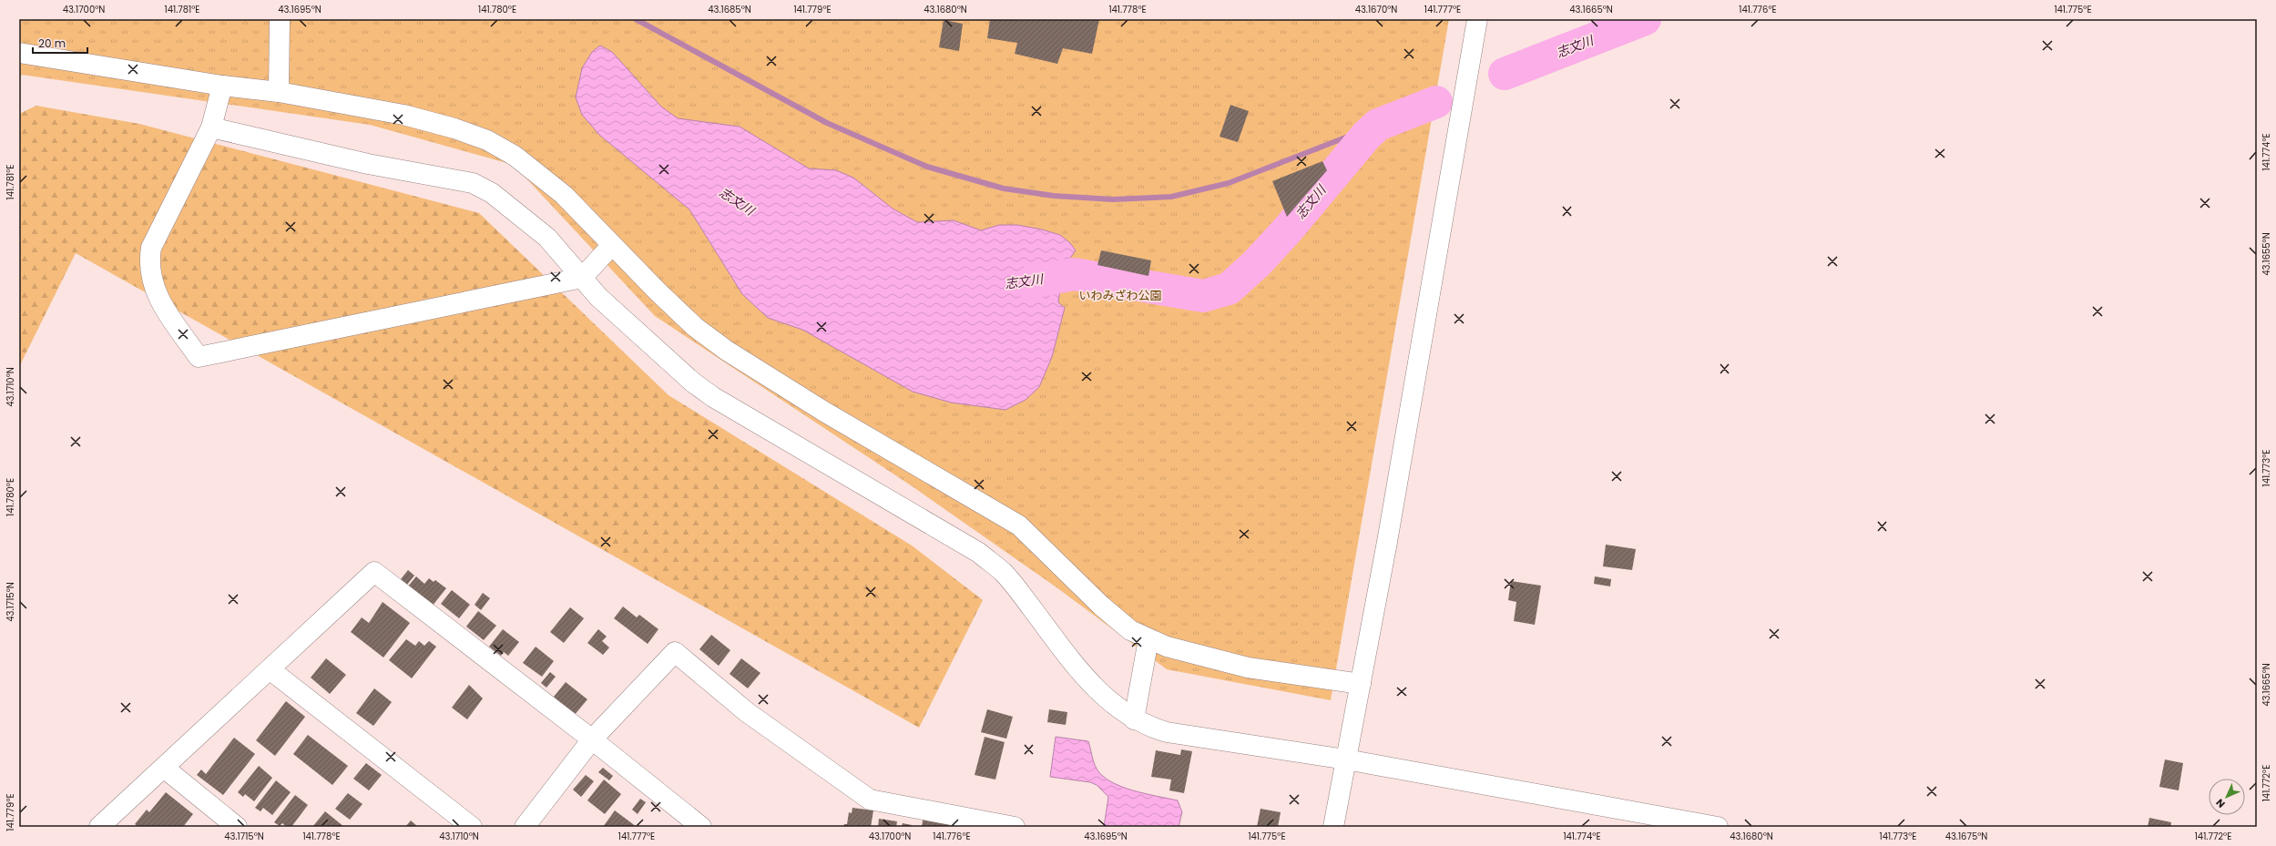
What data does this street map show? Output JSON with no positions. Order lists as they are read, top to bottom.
{
  "water": ["志文川"],
  "parks": ["いわみざわ公園"],
  "scale_bar": "20 m",
  "north": "bottom left",
  "coordinates": [
    "43.1700°N",
    "141.781°E",
    "43.1695°N",
    "141.780°E",
    "43.1685°N",
    "141.779°E",
    "43.1680°N",
    "141.778°E",
    "43.1670°N",
    "141.777°E",
    "43.1665°N",
    "141.776°E",
    "141.775°E",
    "141.774°E",
    "43.1655°N",
    "43.1710°N",
    "141.773°E",
    "43.1715°N",
    "141.772°E",
    "43.1675°N"
  ]
}
